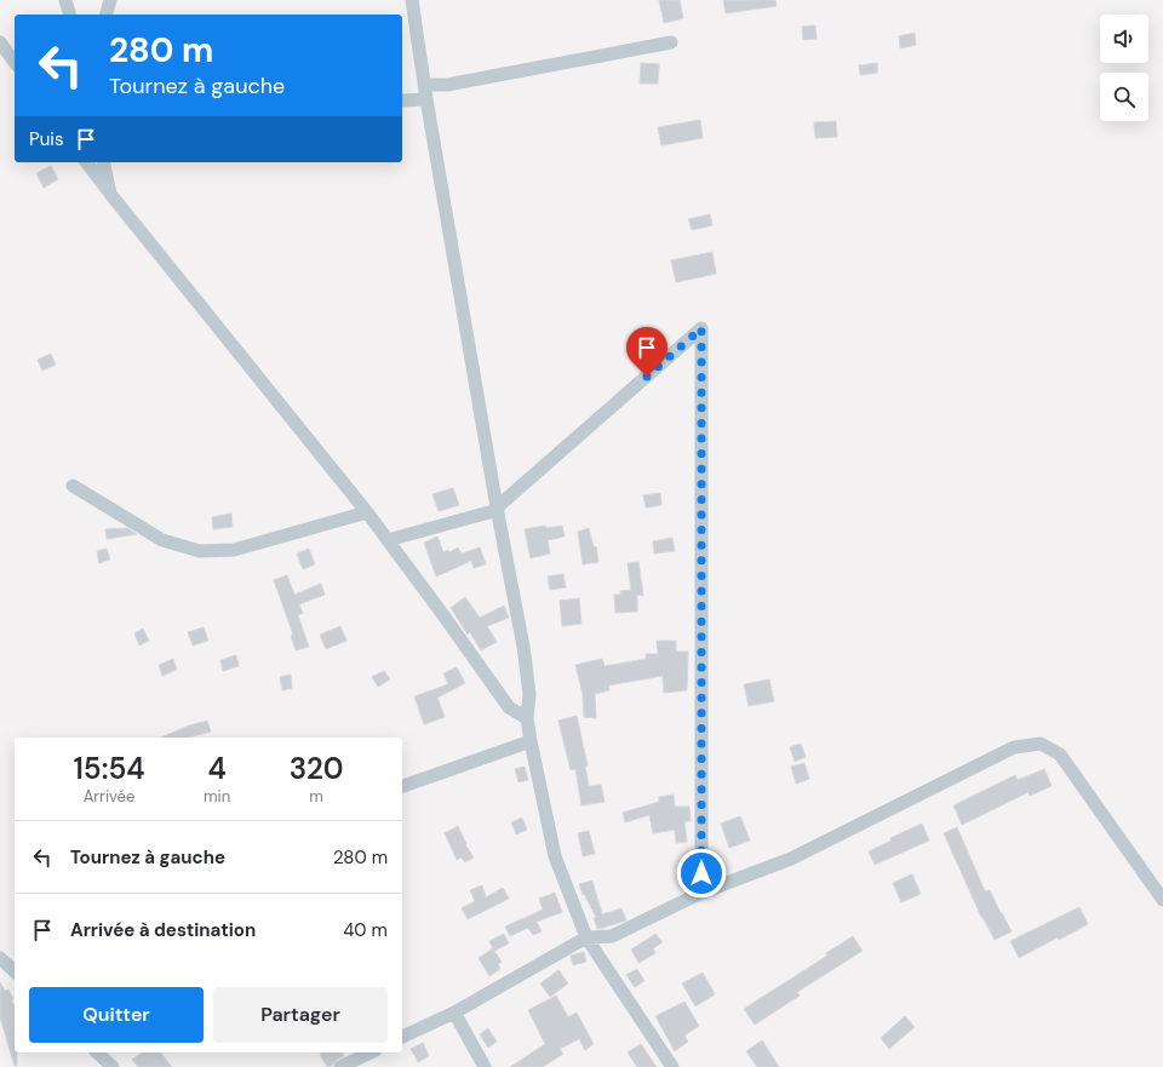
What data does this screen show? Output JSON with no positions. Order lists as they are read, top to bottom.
{
  "page": {
    "turn": ["280 m", "Tournez à gauche"],
    "then": "Puis",
    "eta": [
      "15:54",
      "Arrivée",
      "4",
      "min",
      "320",
      "m"
    ],
    "list": [
      {
        "name": "Tournez à gauche",
        "value": "280 m"
      },
      {
        "name": "Arrivée à destination",
        "value": "40 m"
      }
    ],
    "buttons": ["Quitter", "Partager"]
  }
}
